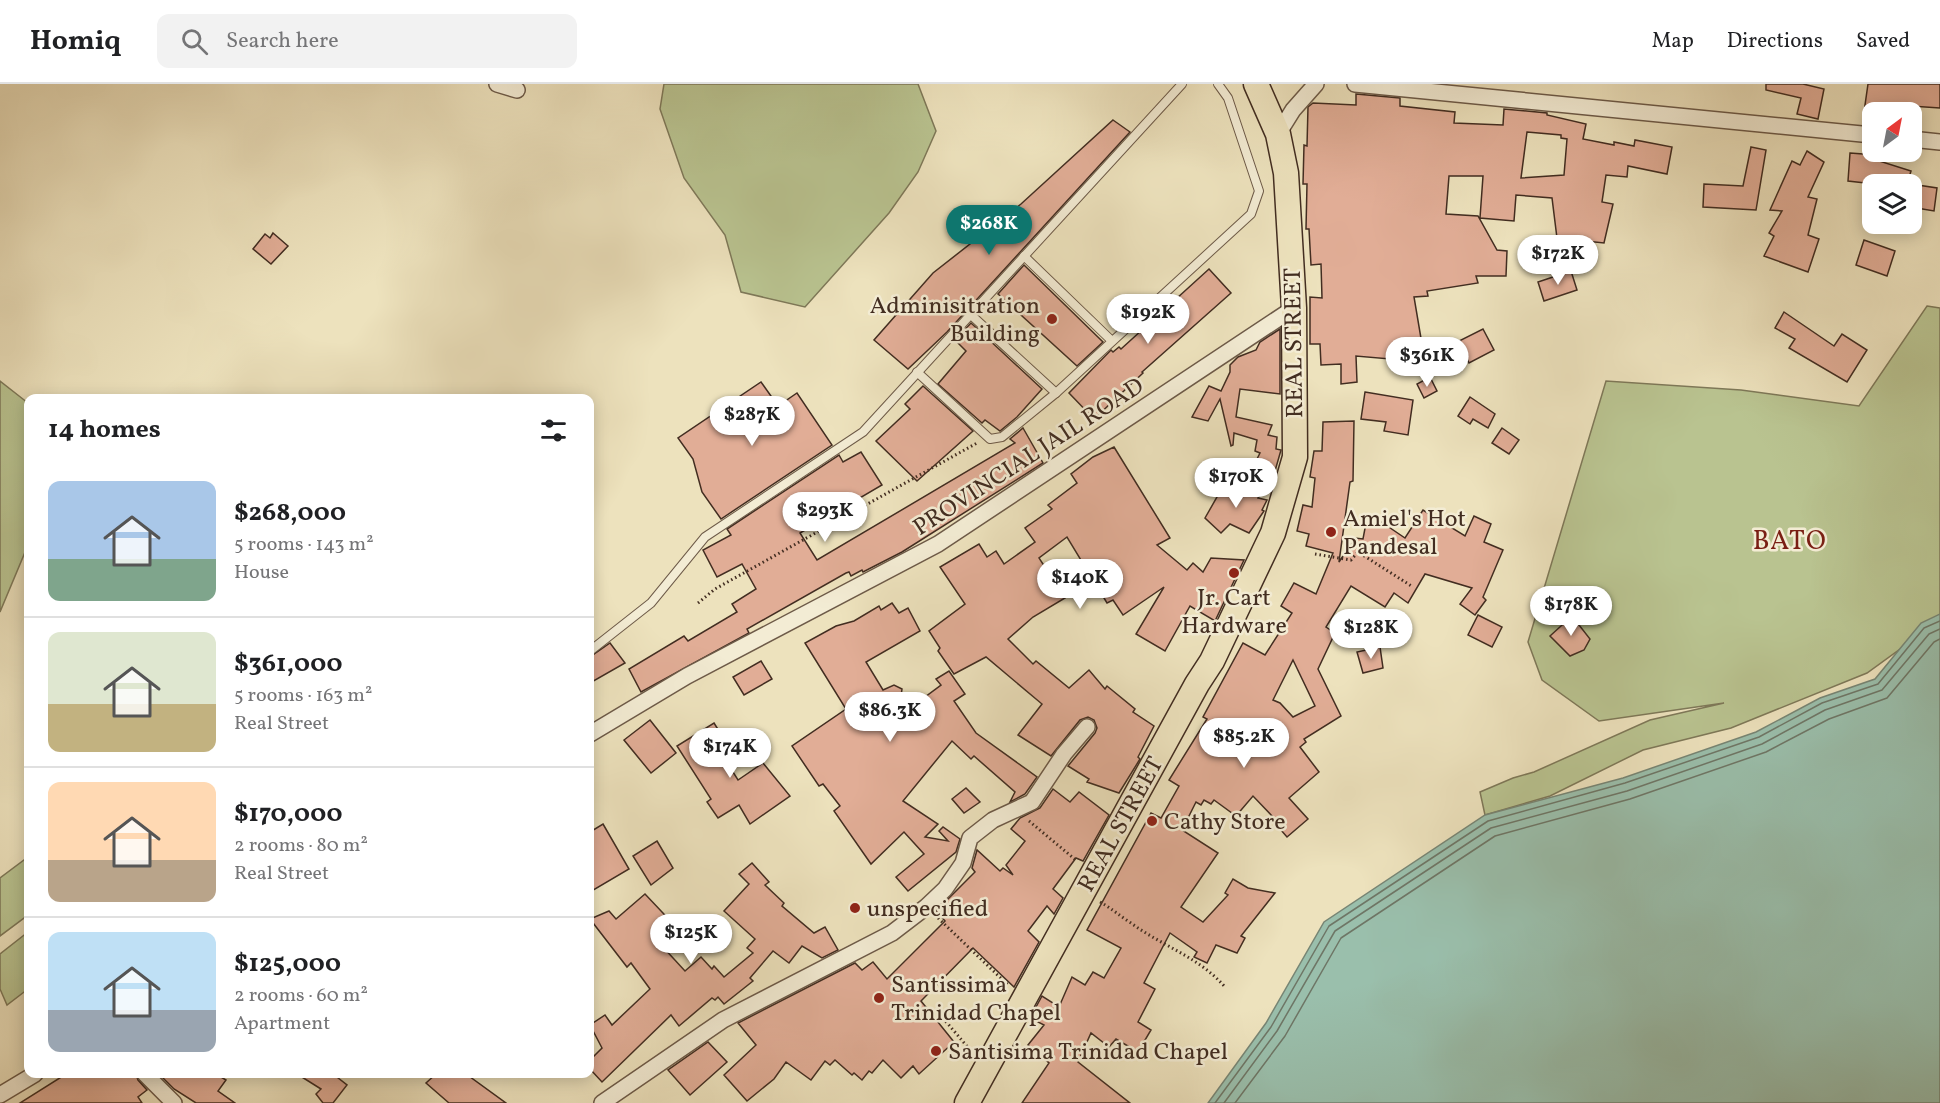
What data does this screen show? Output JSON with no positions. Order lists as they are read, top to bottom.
{
  "streets": {
    "main road": ["REAL STREET"],
    "street": ["PROVINCIAL JAIL ROAD"]
  },
  "crossings": [
    ["REAL STREET", "PROVINCIAL JAIL ROAD"]
  ],
  "districts": ["BATO"],
  "places": [
    "Adminisitration Building",
    "Amiel's Hot Pandesal",
    "Jr. Cart Hardware",
    "Cathy Store",
    "unspecified",
    "Santissima Trinidad Chapel",
    "Santisima Trinidad Chapel"
  ],
  "north": "top right",
  "page": {
    "header": "Homiq",
    "search": "Search here",
    "nav": ["Map", "Directions", "Saved"],
    "price": [
      "$268K",
      "$172K",
      "$192K",
      "$361K",
      "$287K",
      "$170K",
      "$293K",
      "$140K",
      "$178K",
      "$128K",
      "$86.3K",
      "$85.2K",
      "$174K",
      "$125K"
    ],
    "heading": "14 homes",
    "list": [
      {
        "name": "$268,000",
        "note": "5 rooms · 143 m² · House"
      },
      {
        "name": "$361,000",
        "note": "5 rooms · 163 m² · Real Street"
      },
      {
        "name": "$170,000",
        "note": "2 rooms · 80 m² · Real Street"
      },
      {
        "name": "$125,000",
        "note": "2 rooms · 60 m² · Apartment"
      }
    ]
  }
}
